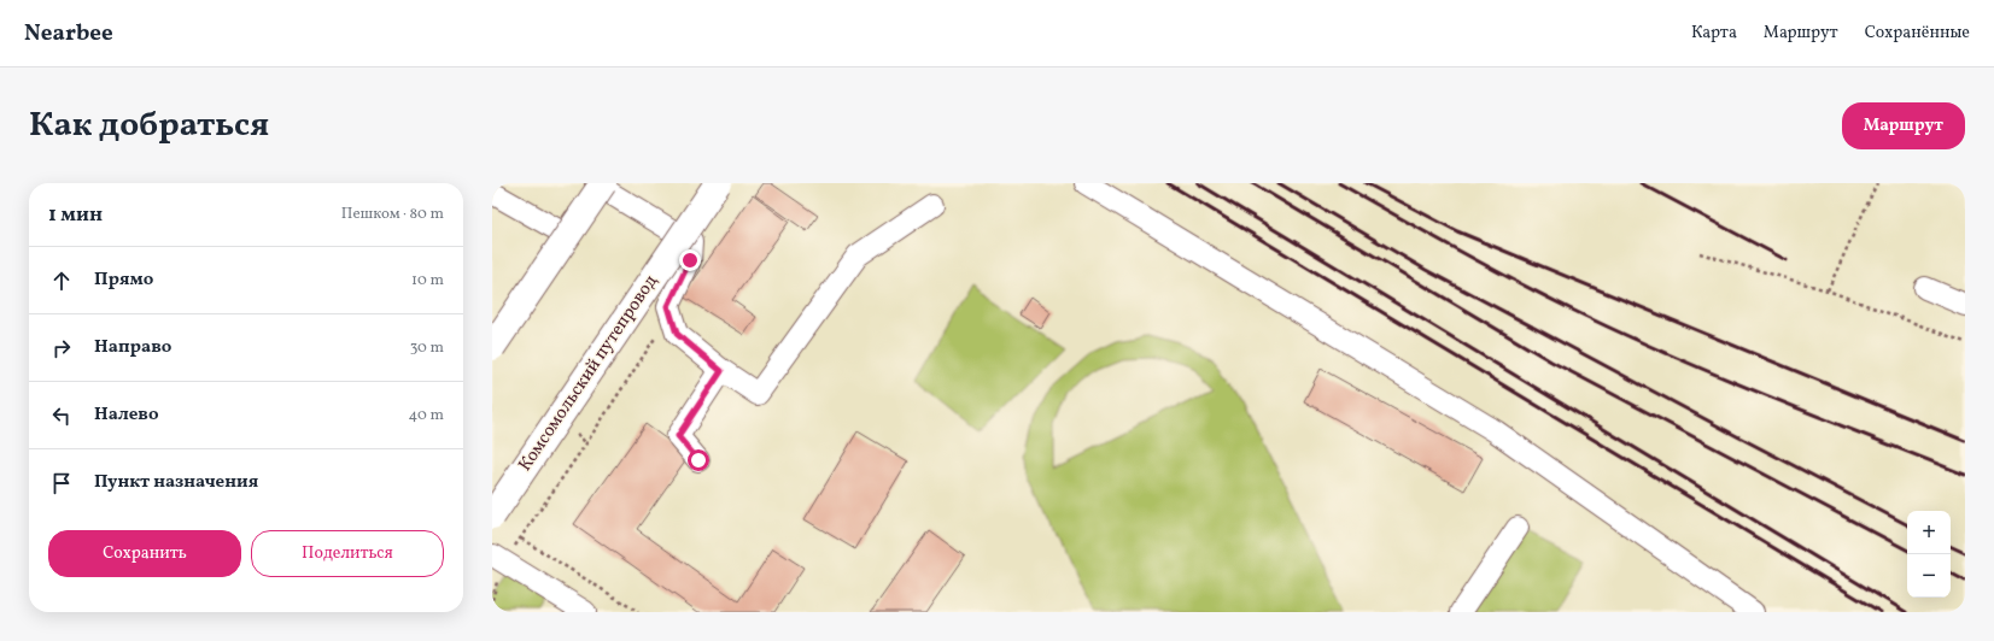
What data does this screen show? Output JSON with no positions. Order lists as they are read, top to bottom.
{
  "streets": {
    "main road": ["Комсомольский путепровод"]
  },
  "page": {
    "header": "Nearbee",
    "nav": ["Карта", "Маршрут", "Сохранённые"],
    "title": "Как добраться",
    "buttons": [
      "Маршрут",
      ["Сохранить", "Поделиться"]
    ],
    "heading": ["1 мин", "Пешком · 80 m"],
    "list": [
      ["Прямо", "10 m"],
      ["Направо", "30 m"],
      ["Налево", "40 m"],
      "Пункт назначения"
    ],
    "map_buttons": ["+", "−"]
  }
}
